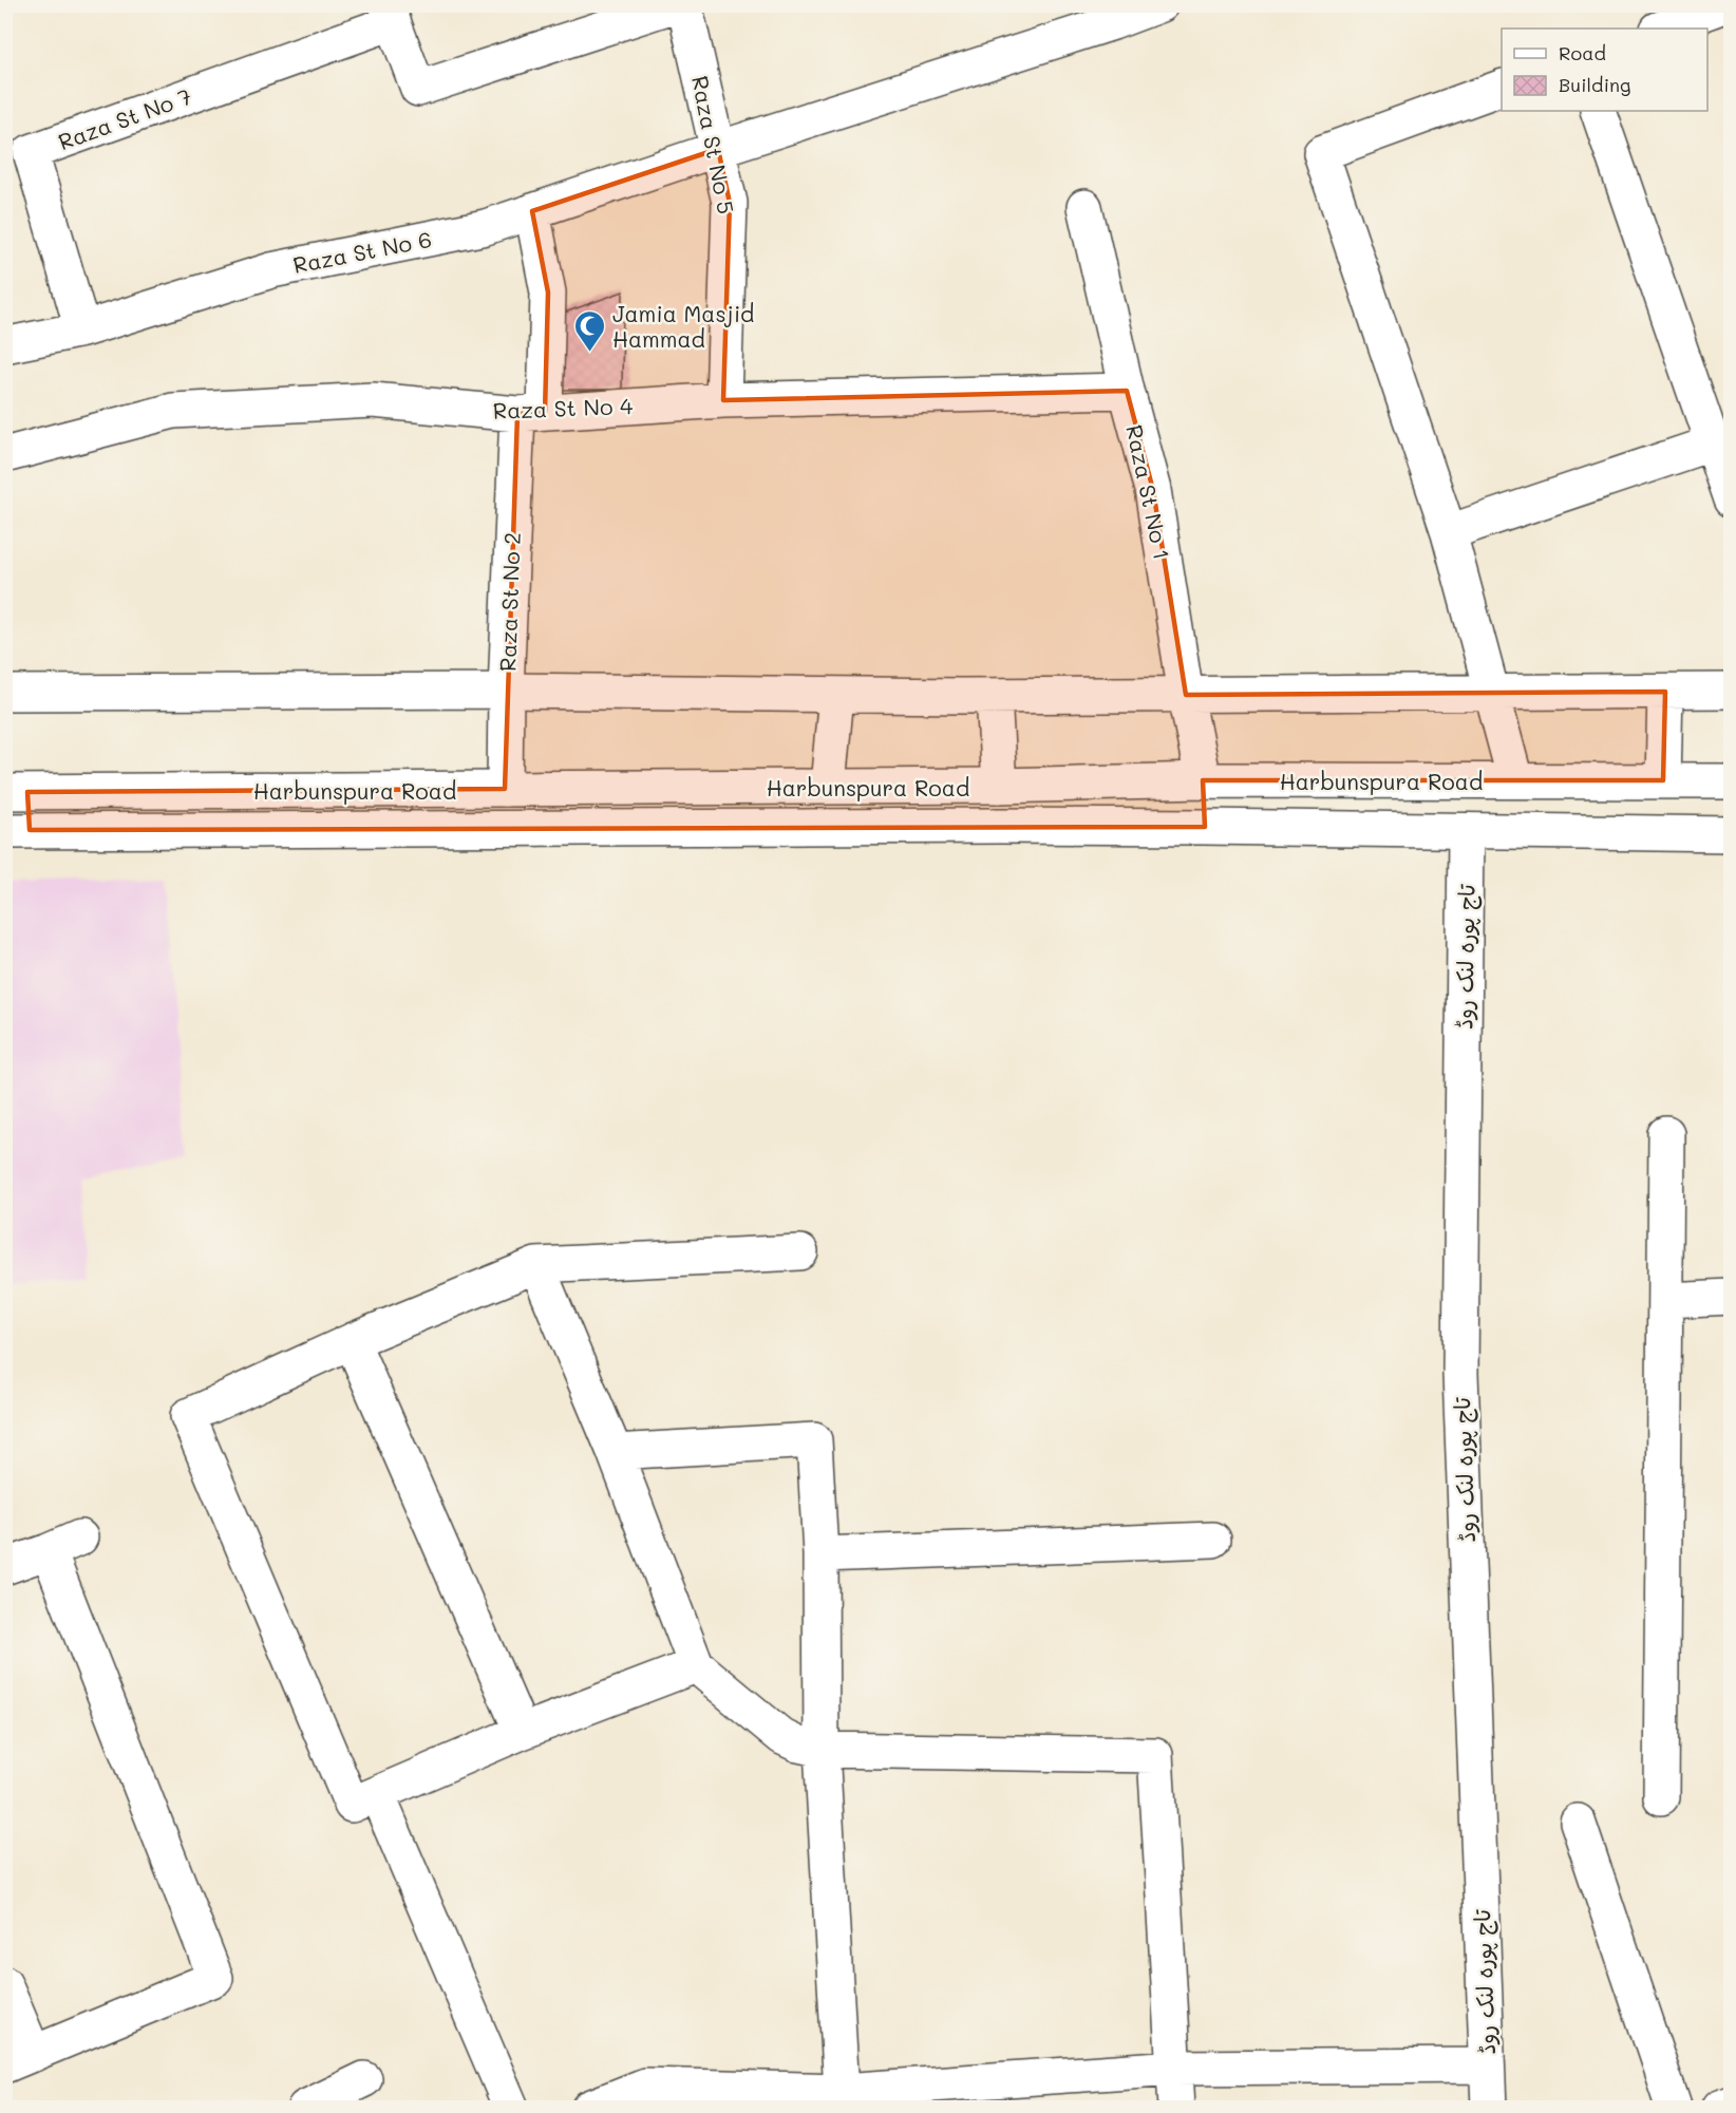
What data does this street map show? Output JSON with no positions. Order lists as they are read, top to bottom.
{
  "streets": {
    "street": [
      "Raza St No 7",
      "Raza St No 5",
      "Raza St No 6",
      "Raza St No 4",
      "Raza St No 1",
      "Raza St No 2",
      "Harbunspura Road",
      "تاج پورہ لنک روڈ"
    ]
  },
  "crossings": [
    ["Raza St No 7", "Raza St No 6"],
    ["Raza St No 5", "Raza St No 6"],
    ["Raza St No 5", "Raza St No 4"],
    ["Raza St No 6", "Raza St No 2"],
    ["Raza St No 4", "Raza St No 1"],
    ["Raza St No 4", "Raza St No 2"],
    ["Raza St No 1", "Harbunspura Road"],
    ["Raza St No 2", "Harbunspura Road"],
    ["Harbunspura Road", "تاج پورہ لنک روڈ"]
  ],
  "places": {
    "mosque": ["Jamia Masjid Hammad"]
  },
  "legend": ["Road", "Building"]
}
